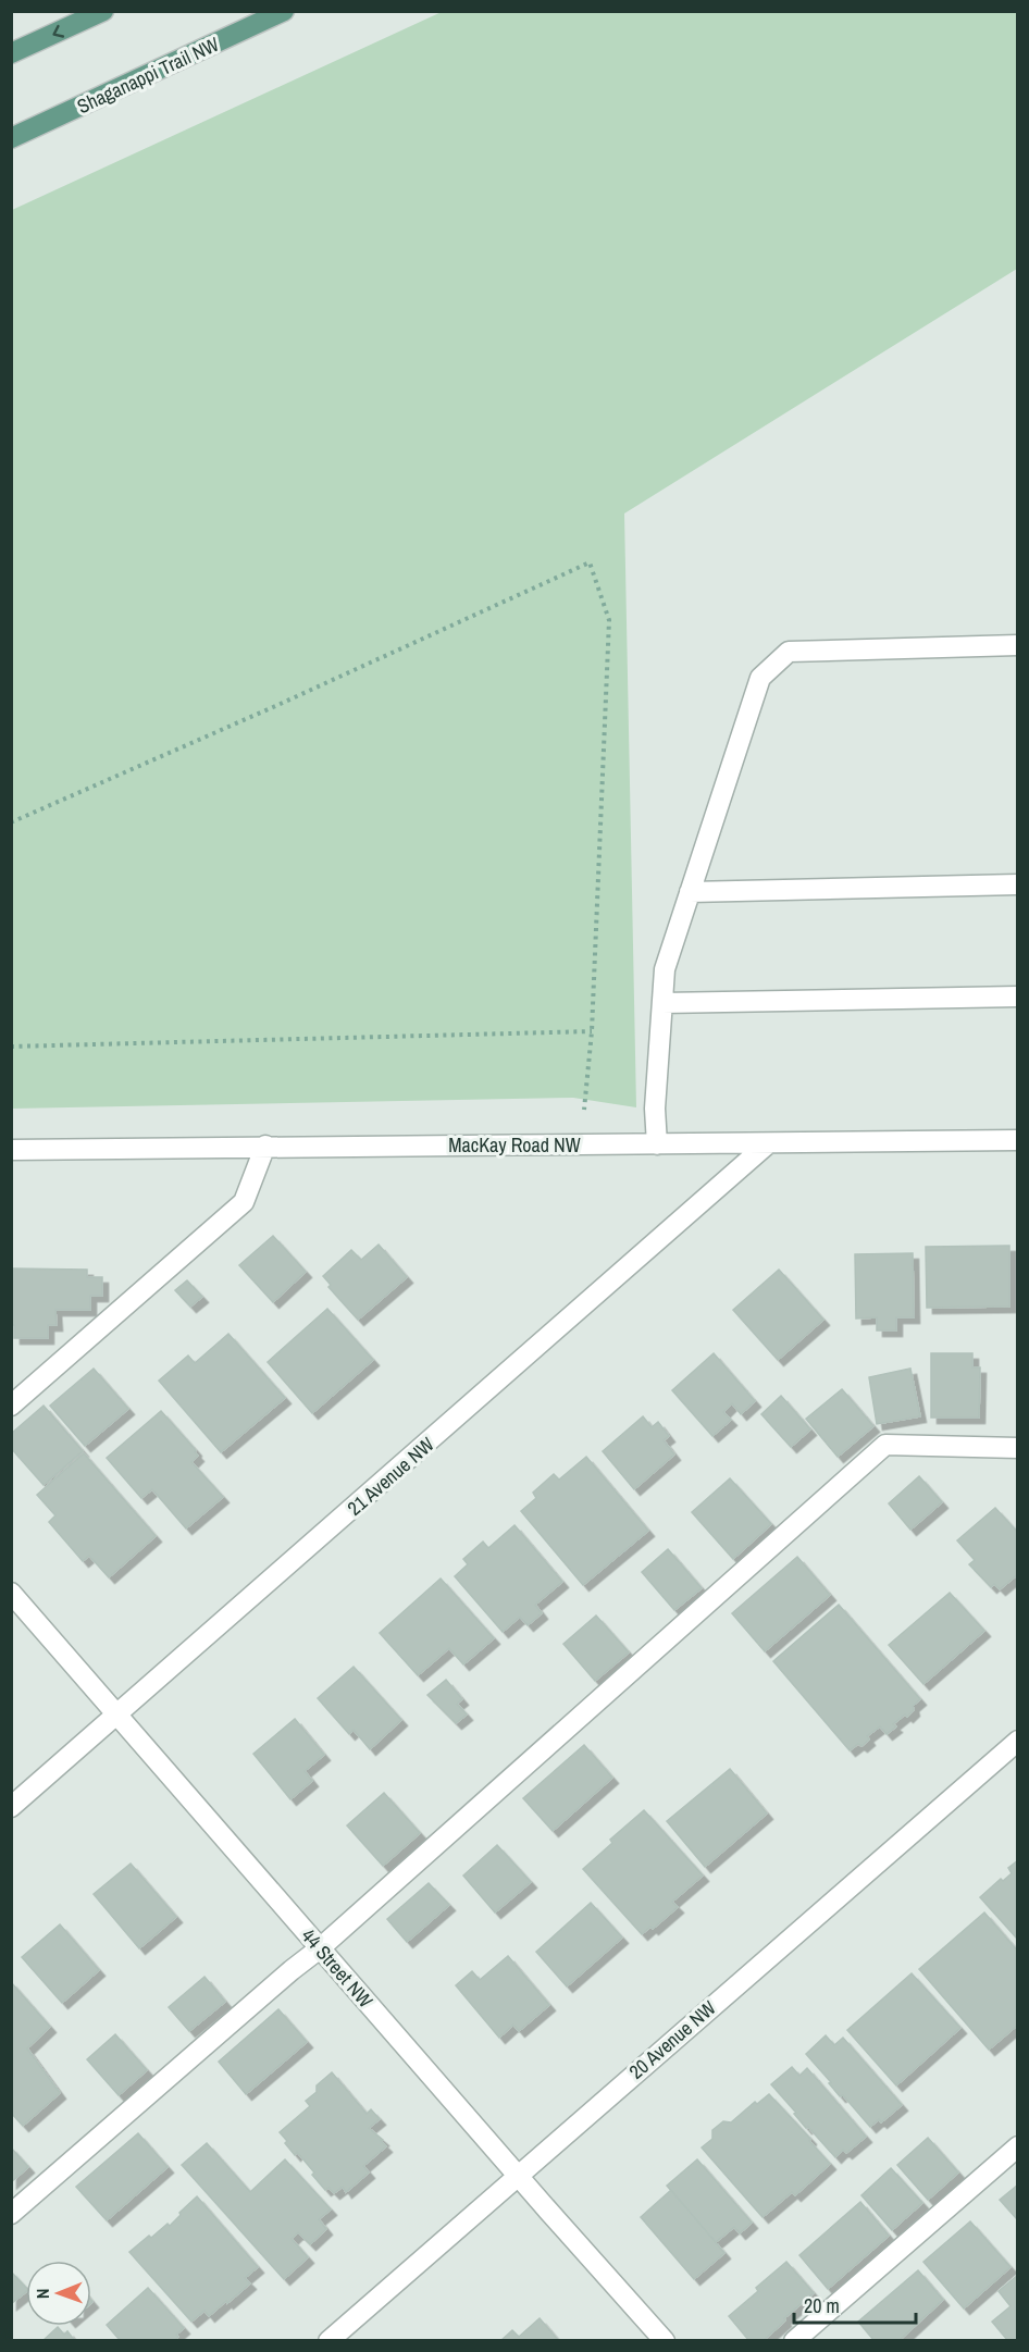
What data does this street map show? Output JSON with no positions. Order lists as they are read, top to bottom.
{
  "streets": {
    "main road": ["Shaganappi Trail NW"],
    "street": [
      "MacKay Road NW",
      "21 Avenue NW",
      "44 Street NW",
      "20 Avenue NW"
    ]
  },
  "crossings": [
    ["MacKay Road NW", "21 Avenue NW"],
    ["21 Avenue NW", "44 Street NW"],
    ["44 Street NW", "20 Avenue NW"]
  ],
  "scale_bar": "20 m",
  "north": "left"
}
